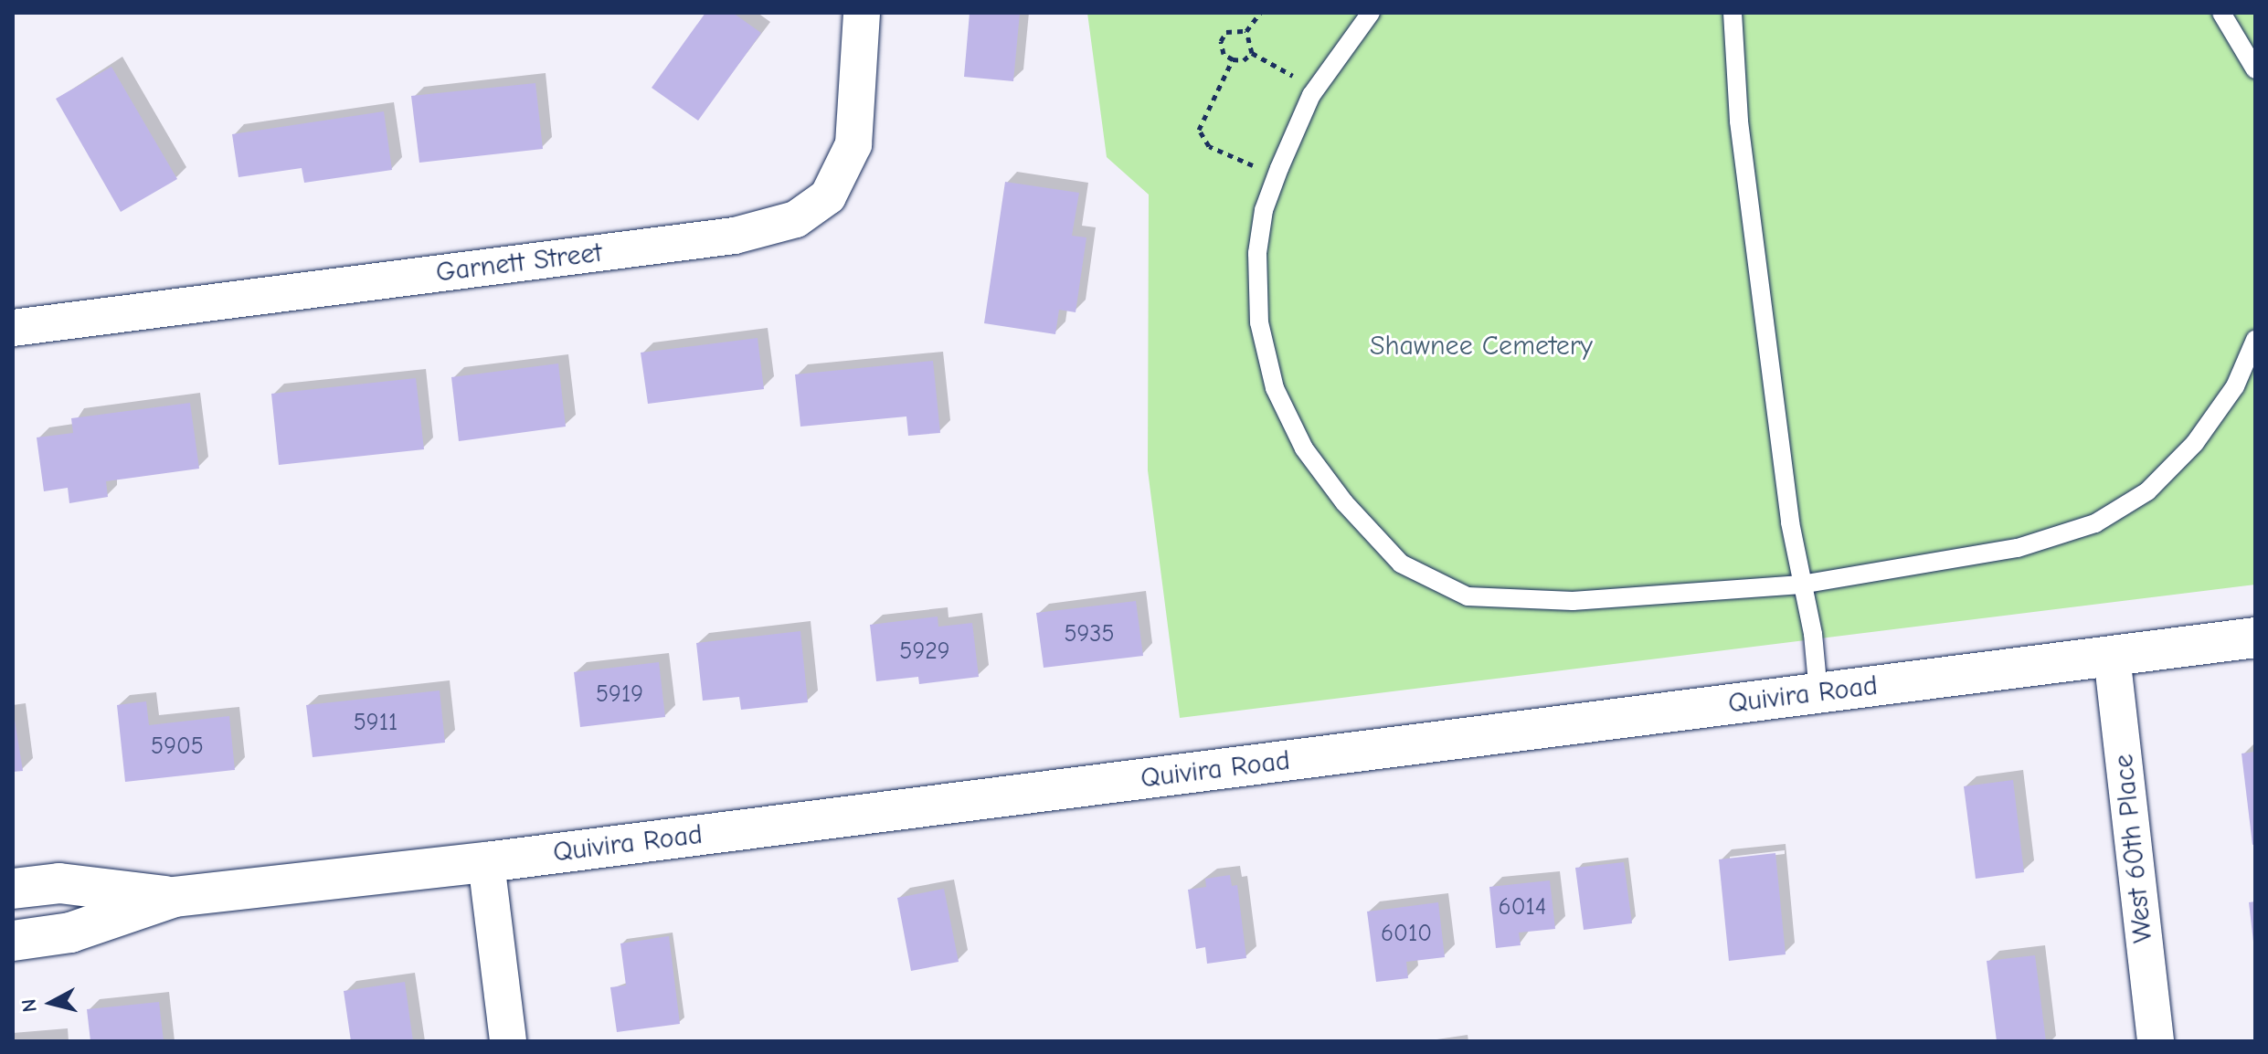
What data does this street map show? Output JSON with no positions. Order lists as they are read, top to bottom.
{
  "streets": {
    "main road": ["Quivira Road"],
    "street": ["Garnett Street", "West 60th Place"]
  },
  "crossings": [
    ["Quivira Road", "West 60th Place"]
  ],
  "parks": ["Shawnee Cemetery"],
  "house_numbers": [
    "5935",
    "5929",
    "5919",
    "5911",
    "5905",
    "6014",
    "6010"
  ],
  "north": "left"
}
